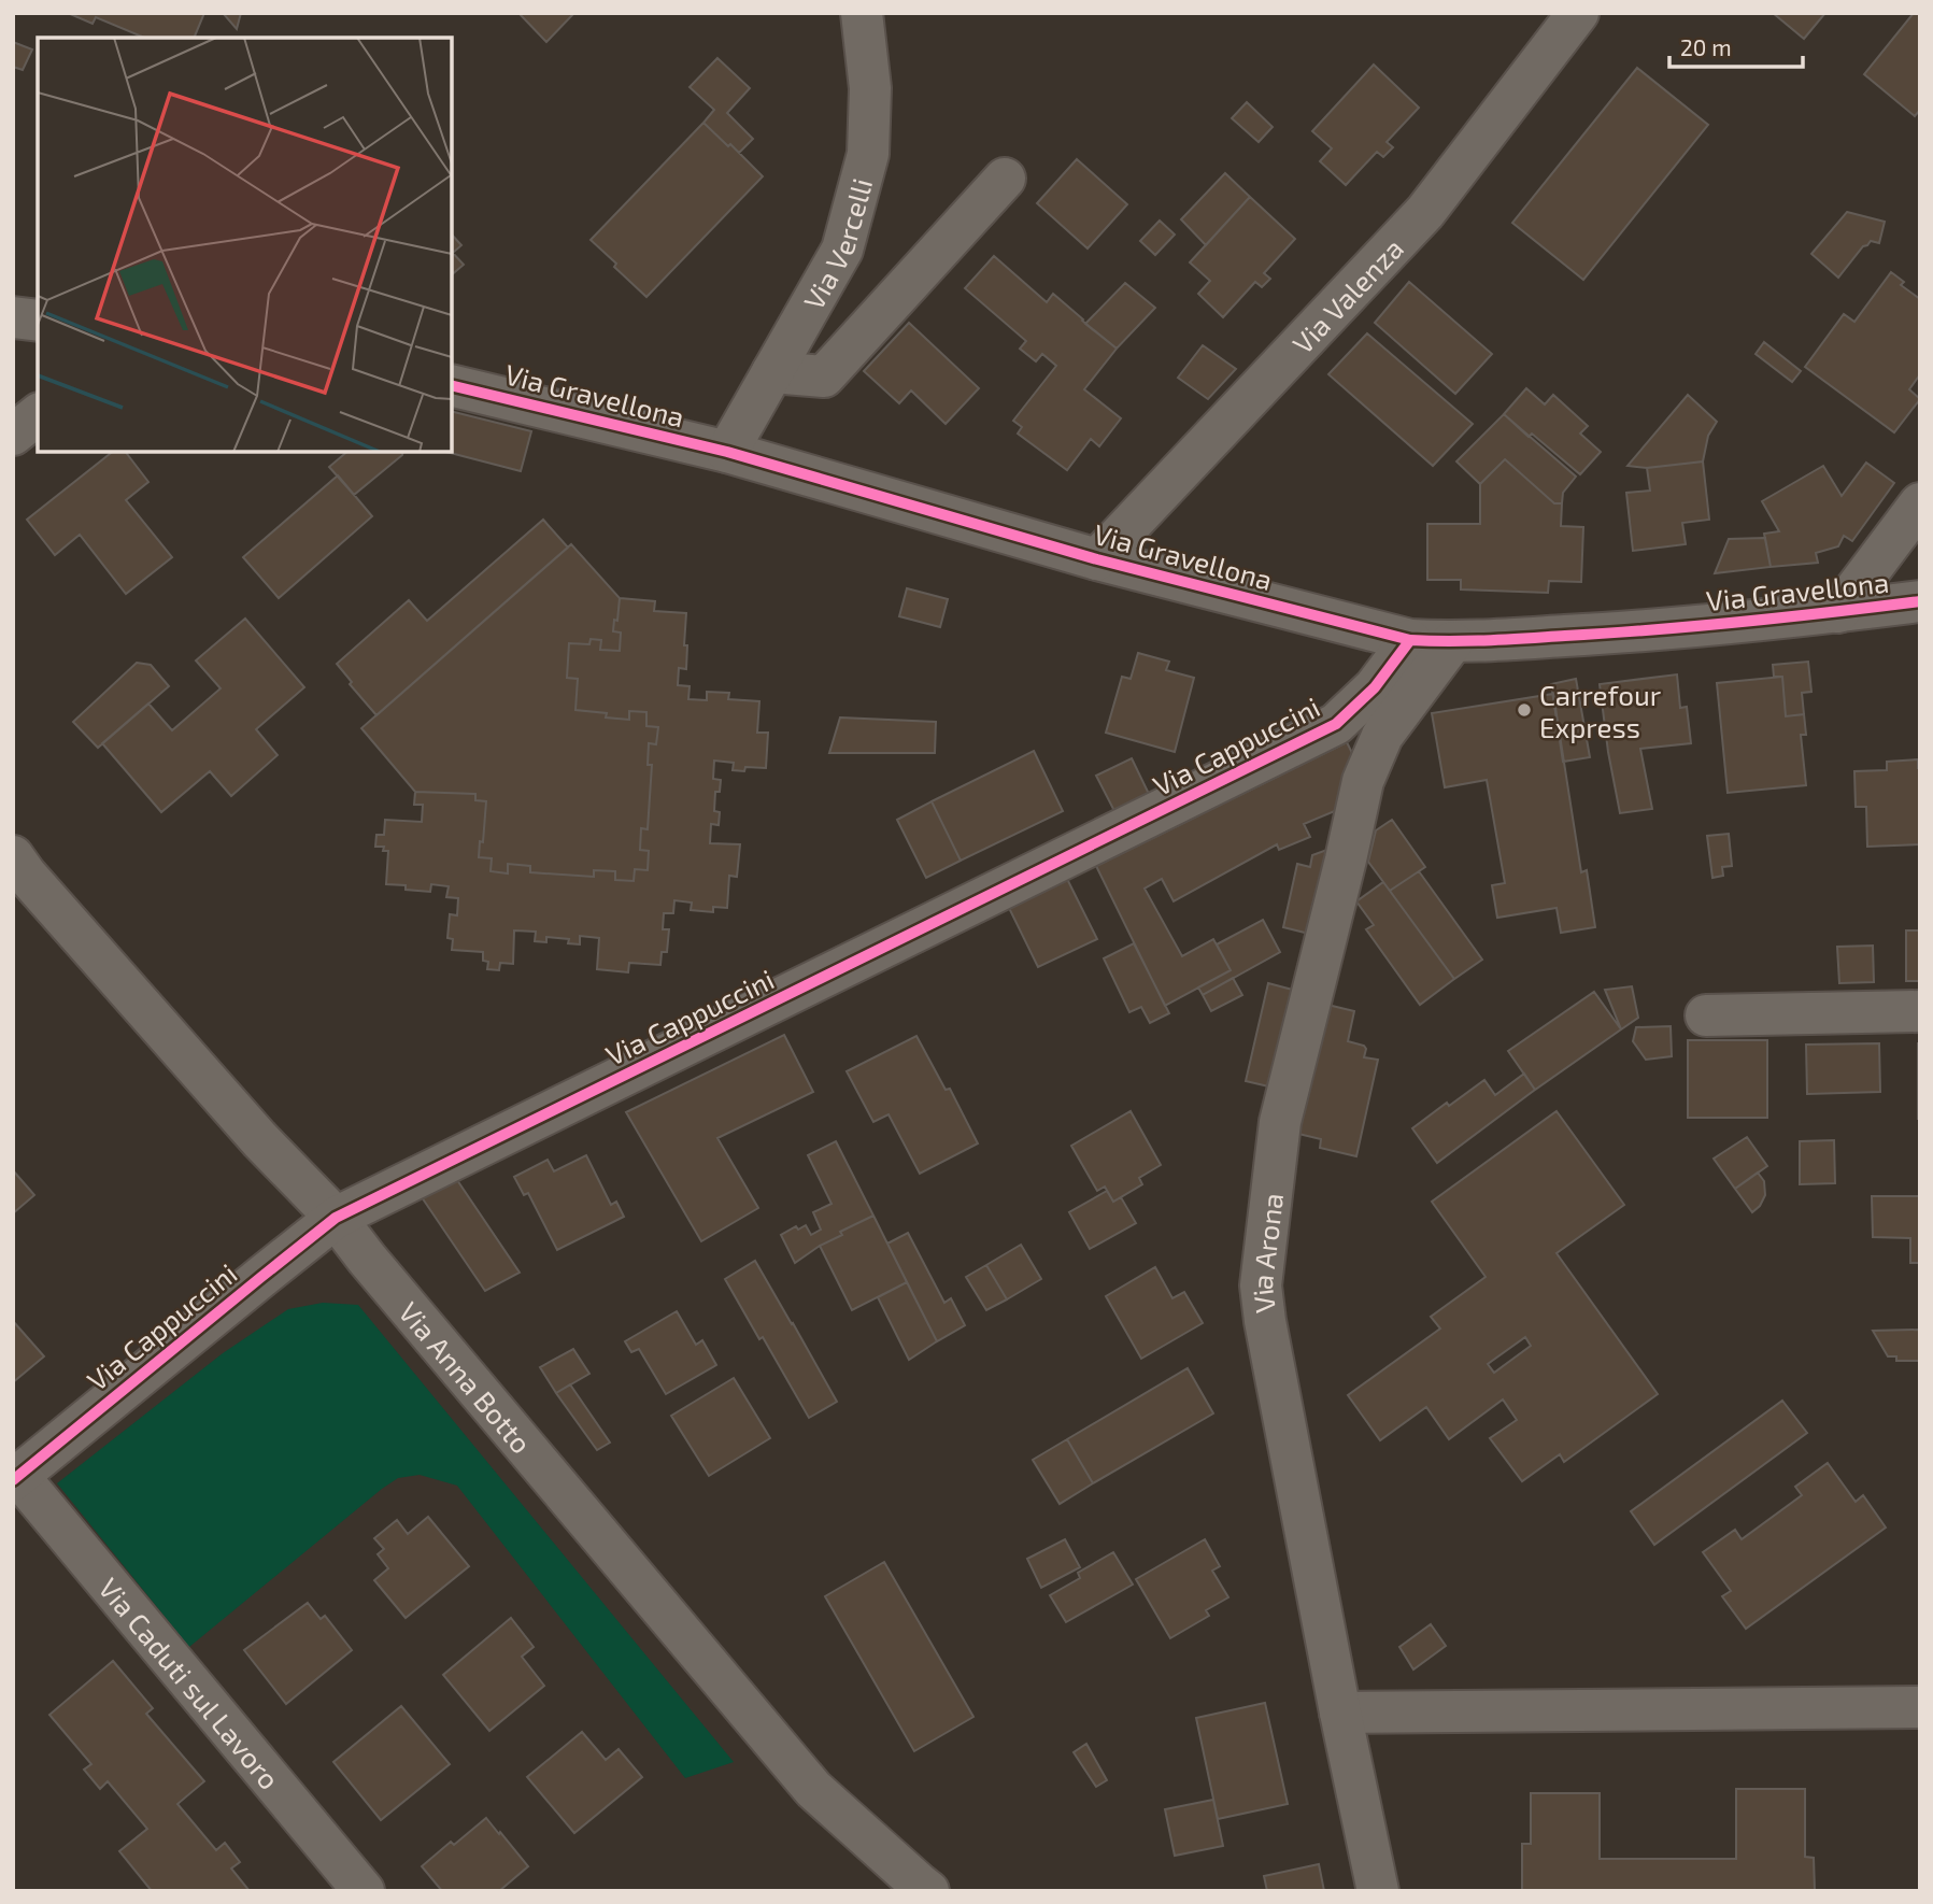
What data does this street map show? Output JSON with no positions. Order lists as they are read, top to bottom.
{
  "streets": {
    "street": [
      "Via Vercelli",
      "Via Valenza",
      "Via Gravellona",
      "Via Cappuccini",
      "Via Arona",
      "Via Anna Botto",
      "Via Caduti sul Lavoro"
    ]
  },
  "crossings": [
    ["Via Vercelli", "Via Gravellona"],
    ["Via Valenza", "Via Gravellona"],
    ["Via Gravellona", "Via Cappuccini"],
    ["Via Gravellona", "Via Arona"],
    ["Via Cappuccini", "Via Anna Botto"],
    ["Via Cappuccini", "Via Caduti sul Lavoro"]
  ],
  "places": ["Carrefour Express"],
  "scale_bar": "20 m"
}
